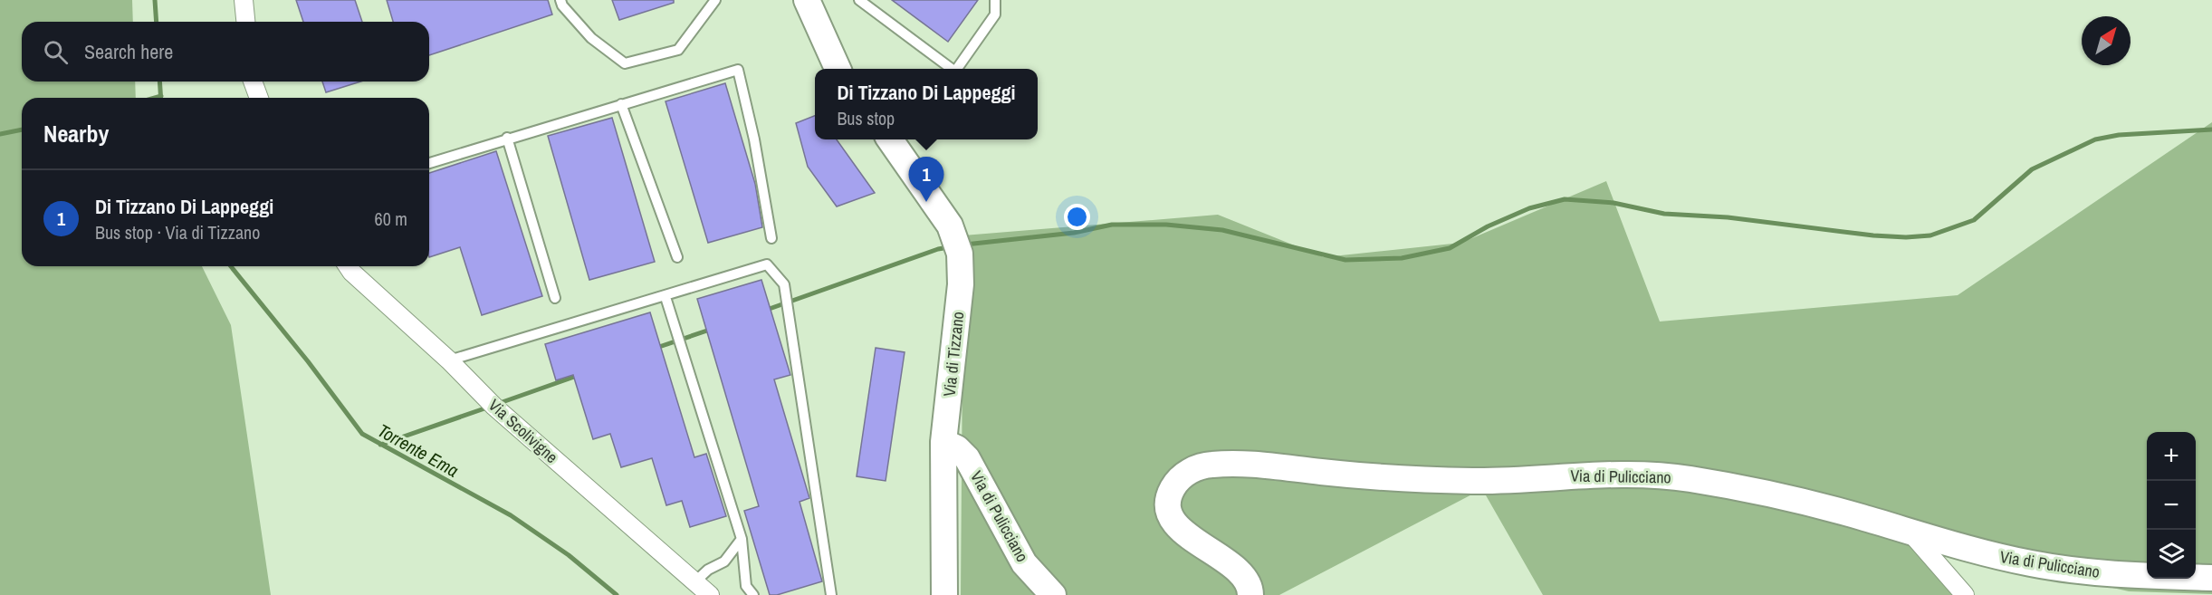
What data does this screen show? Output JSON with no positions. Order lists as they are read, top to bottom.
{
  "streets": {
    "street": ["Via di Tizzano", "Via Scolivigne", "Via di Pulicciano"]
  },
  "crossings": [
    ["Via di Tizzano", "Via di Pulicciano"]
  ],
  "water": ["Torrente Ema"],
  "north": "top right",
  "page": {
    "search": "Search here",
    "popup": ["Di Tizzano Di Lappeggi", "Bus stop"],
    "heading": "Nearby",
    "pins": "1",
    "list": [
      {
        "mark": "1",
        "name": "Di Tizzano Di Lappeggi",
        "note": "Bus stop · Via di Tizzano",
        "value": "60 m"
      }
    ],
    "map_buttons": ["+", "−"]
  }
}
